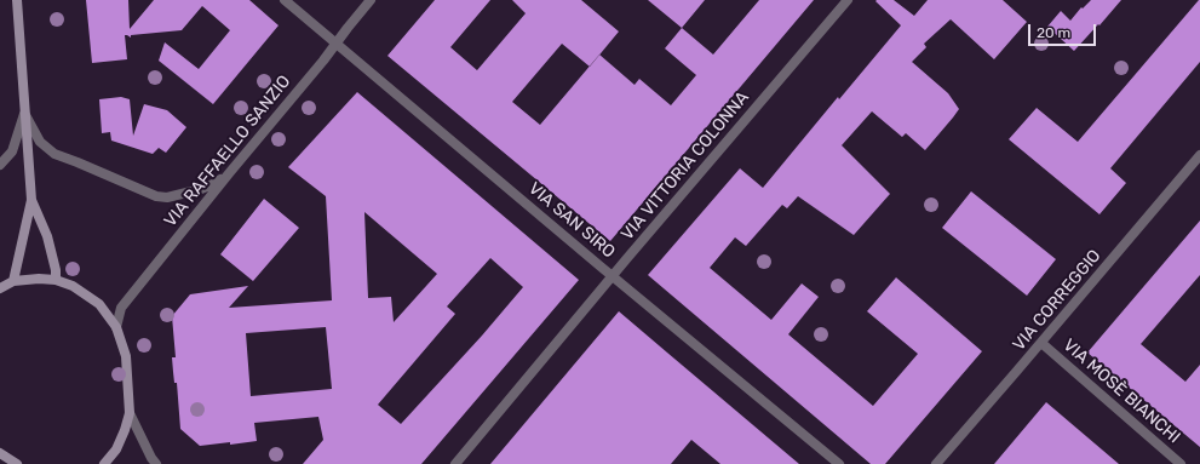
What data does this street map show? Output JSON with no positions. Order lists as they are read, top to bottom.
{
  "streets": {
    "street": [
      "VIA RAFFAELLO SANZIO",
      "VIA VITTORIA COLONNA",
      "VIA SAN SIRO",
      "VIA CORREGGIO",
      "VIA MOSÈ BIANCHI"
    ]
  },
  "crossings": [
    ["VIA RAFFAELLO SANZIO", "VIA SAN SIRO"],
    ["VIA VITTORIA COLONNA", "VIA SAN SIRO"],
    ["VIA CORREGGIO", "VIA MOSÈ BIANCHI"]
  ],
  "scale_bar": "20 m"
}
